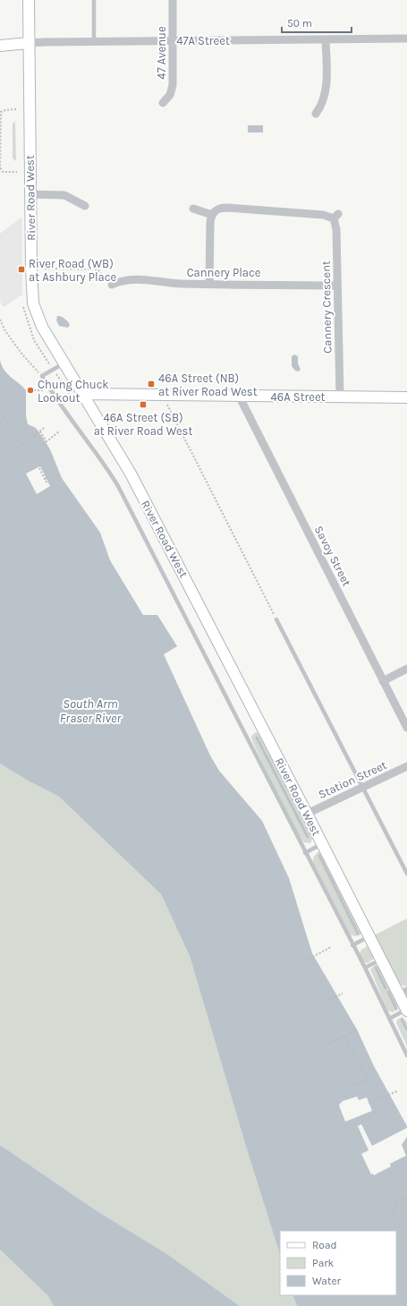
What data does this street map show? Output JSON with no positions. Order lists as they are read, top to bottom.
{
  "streets": {
    "main road": ["47A Street", "River Road West", "46A Street"],
    "street": [
      "47 Avenue",
      "Cannery Place",
      "Cannery Crescent",
      "Savoy Street",
      "Station Street"
    ]
  },
  "crossings": [
    ["47A Street", "47 Avenue"],
    ["47A Street", "River Road West"],
    ["River Road West", "46A Street"],
    ["River Road West", "Station Street"],
    ["Cannery Place", "Cannery Crescent"],
    ["Cannery Crescent", "46A Street"],
    ["46A Street", "Savoy Street"]
  ],
  "water": ["South Arm Fraser River"],
  "places": {
    "transit": ["River Road (WB) at Ashbury Place", "46A Street (NB) at River Road West", "46A Street (SB) at River Road West"],
    "other": ["Chung Chuck Lookout"]
  },
  "legend": ["Road", "Park", "Water"],
  "scale_bar": "50 m"
}
